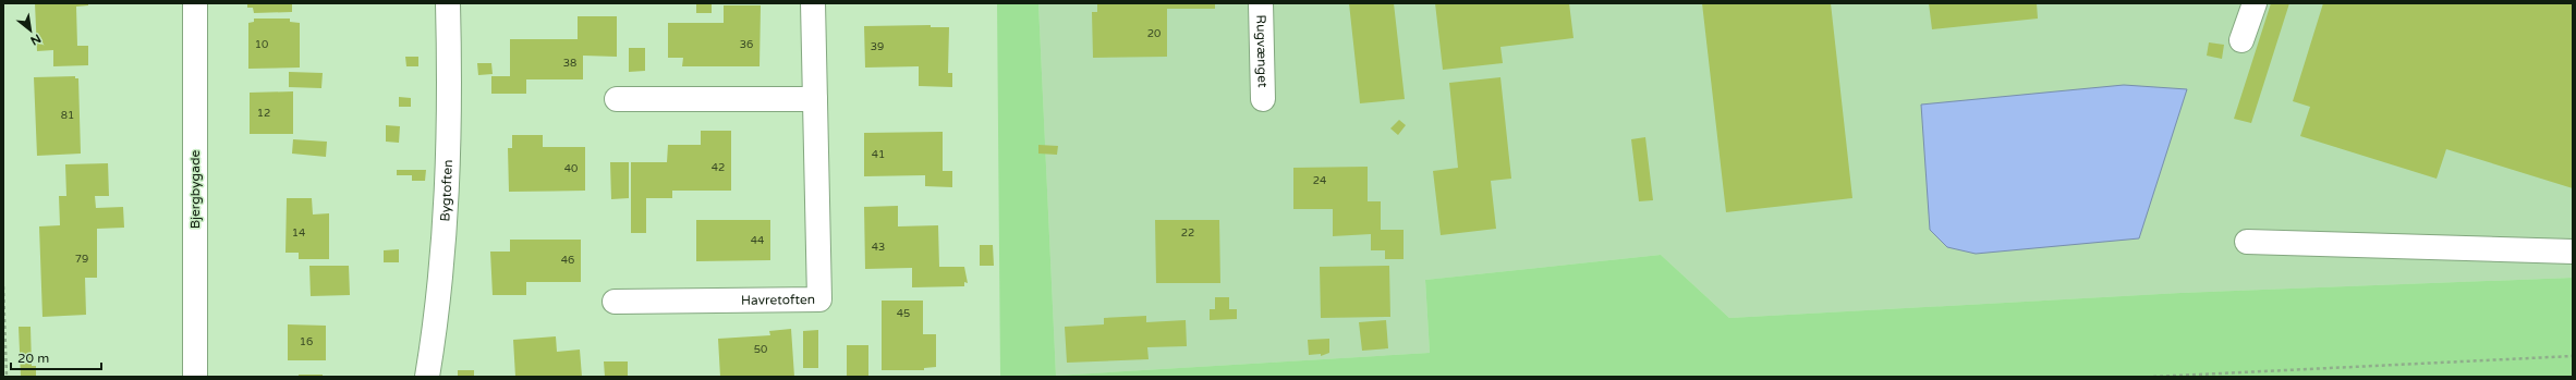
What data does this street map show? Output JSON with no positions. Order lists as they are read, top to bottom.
{
  "streets": {
    "street": [
      "Rugvænget",
      "Bjergbygade",
      "Bygtoften",
      "Havretoften"
    ]
  },
  "house_numbers": [
    "20",
    "10",
    "36",
    "39",
    "38",
    "12",
    "81",
    "41",
    "42",
    "40",
    "24",
    "14",
    "22",
    "44",
    "43",
    "79",
    "46",
    "45",
    "16",
    "50"
  ],
  "scale_bar": "20 m",
  "north": "bottom right"
}
